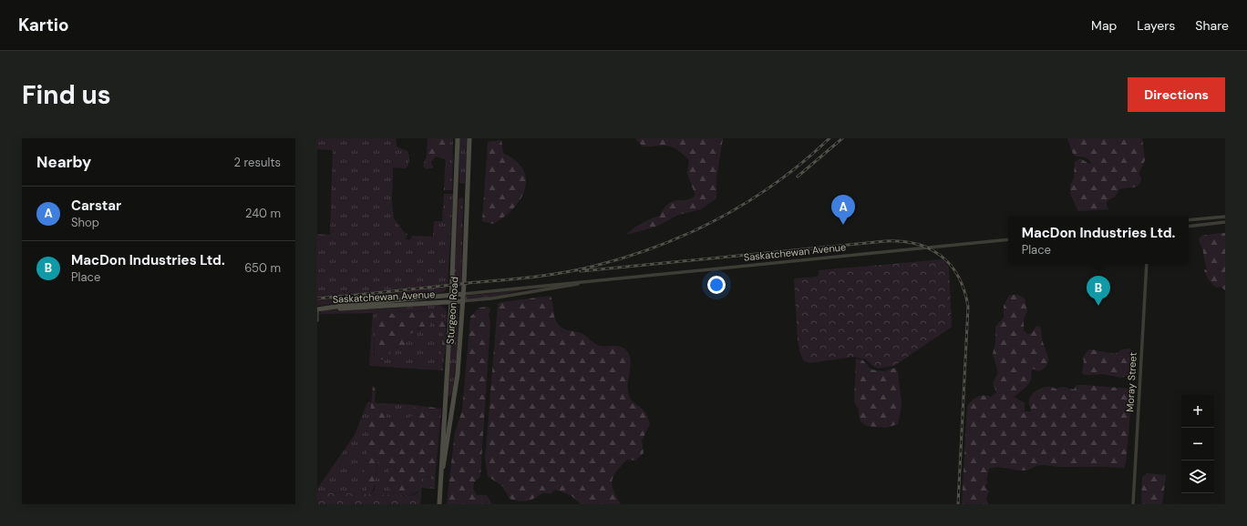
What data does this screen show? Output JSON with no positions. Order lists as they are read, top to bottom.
{
  "streets": {
    "main road": ["Saskatchewan Avenue", "Sturgeon Road"],
    "street": ["Moray Street"]
  },
  "crossings": [
    ["Saskatchewan Avenue", "Sturgeon Road"]
  ],
  "page": {
    "header": "Kartio",
    "nav": ["Map", "Layers", "Share"],
    "buttons": "Directions",
    "title": "Find us",
    "heading": ["Nearby", "2 results"],
    "list": [
      {
        "mark": "A",
        "name": "Carstar",
        "note": "Shop",
        "value": "240 m"
      },
      {
        "mark": "B",
        "name": "MacDon Industries Ltd.",
        "note": "Place",
        "value": "650 m"
      }
    ],
    "pins": ["A", "B"],
    "popup": ["MacDon Industries Ltd.", "Place"],
    "map_buttons": ["+", "−"]
  }
}
